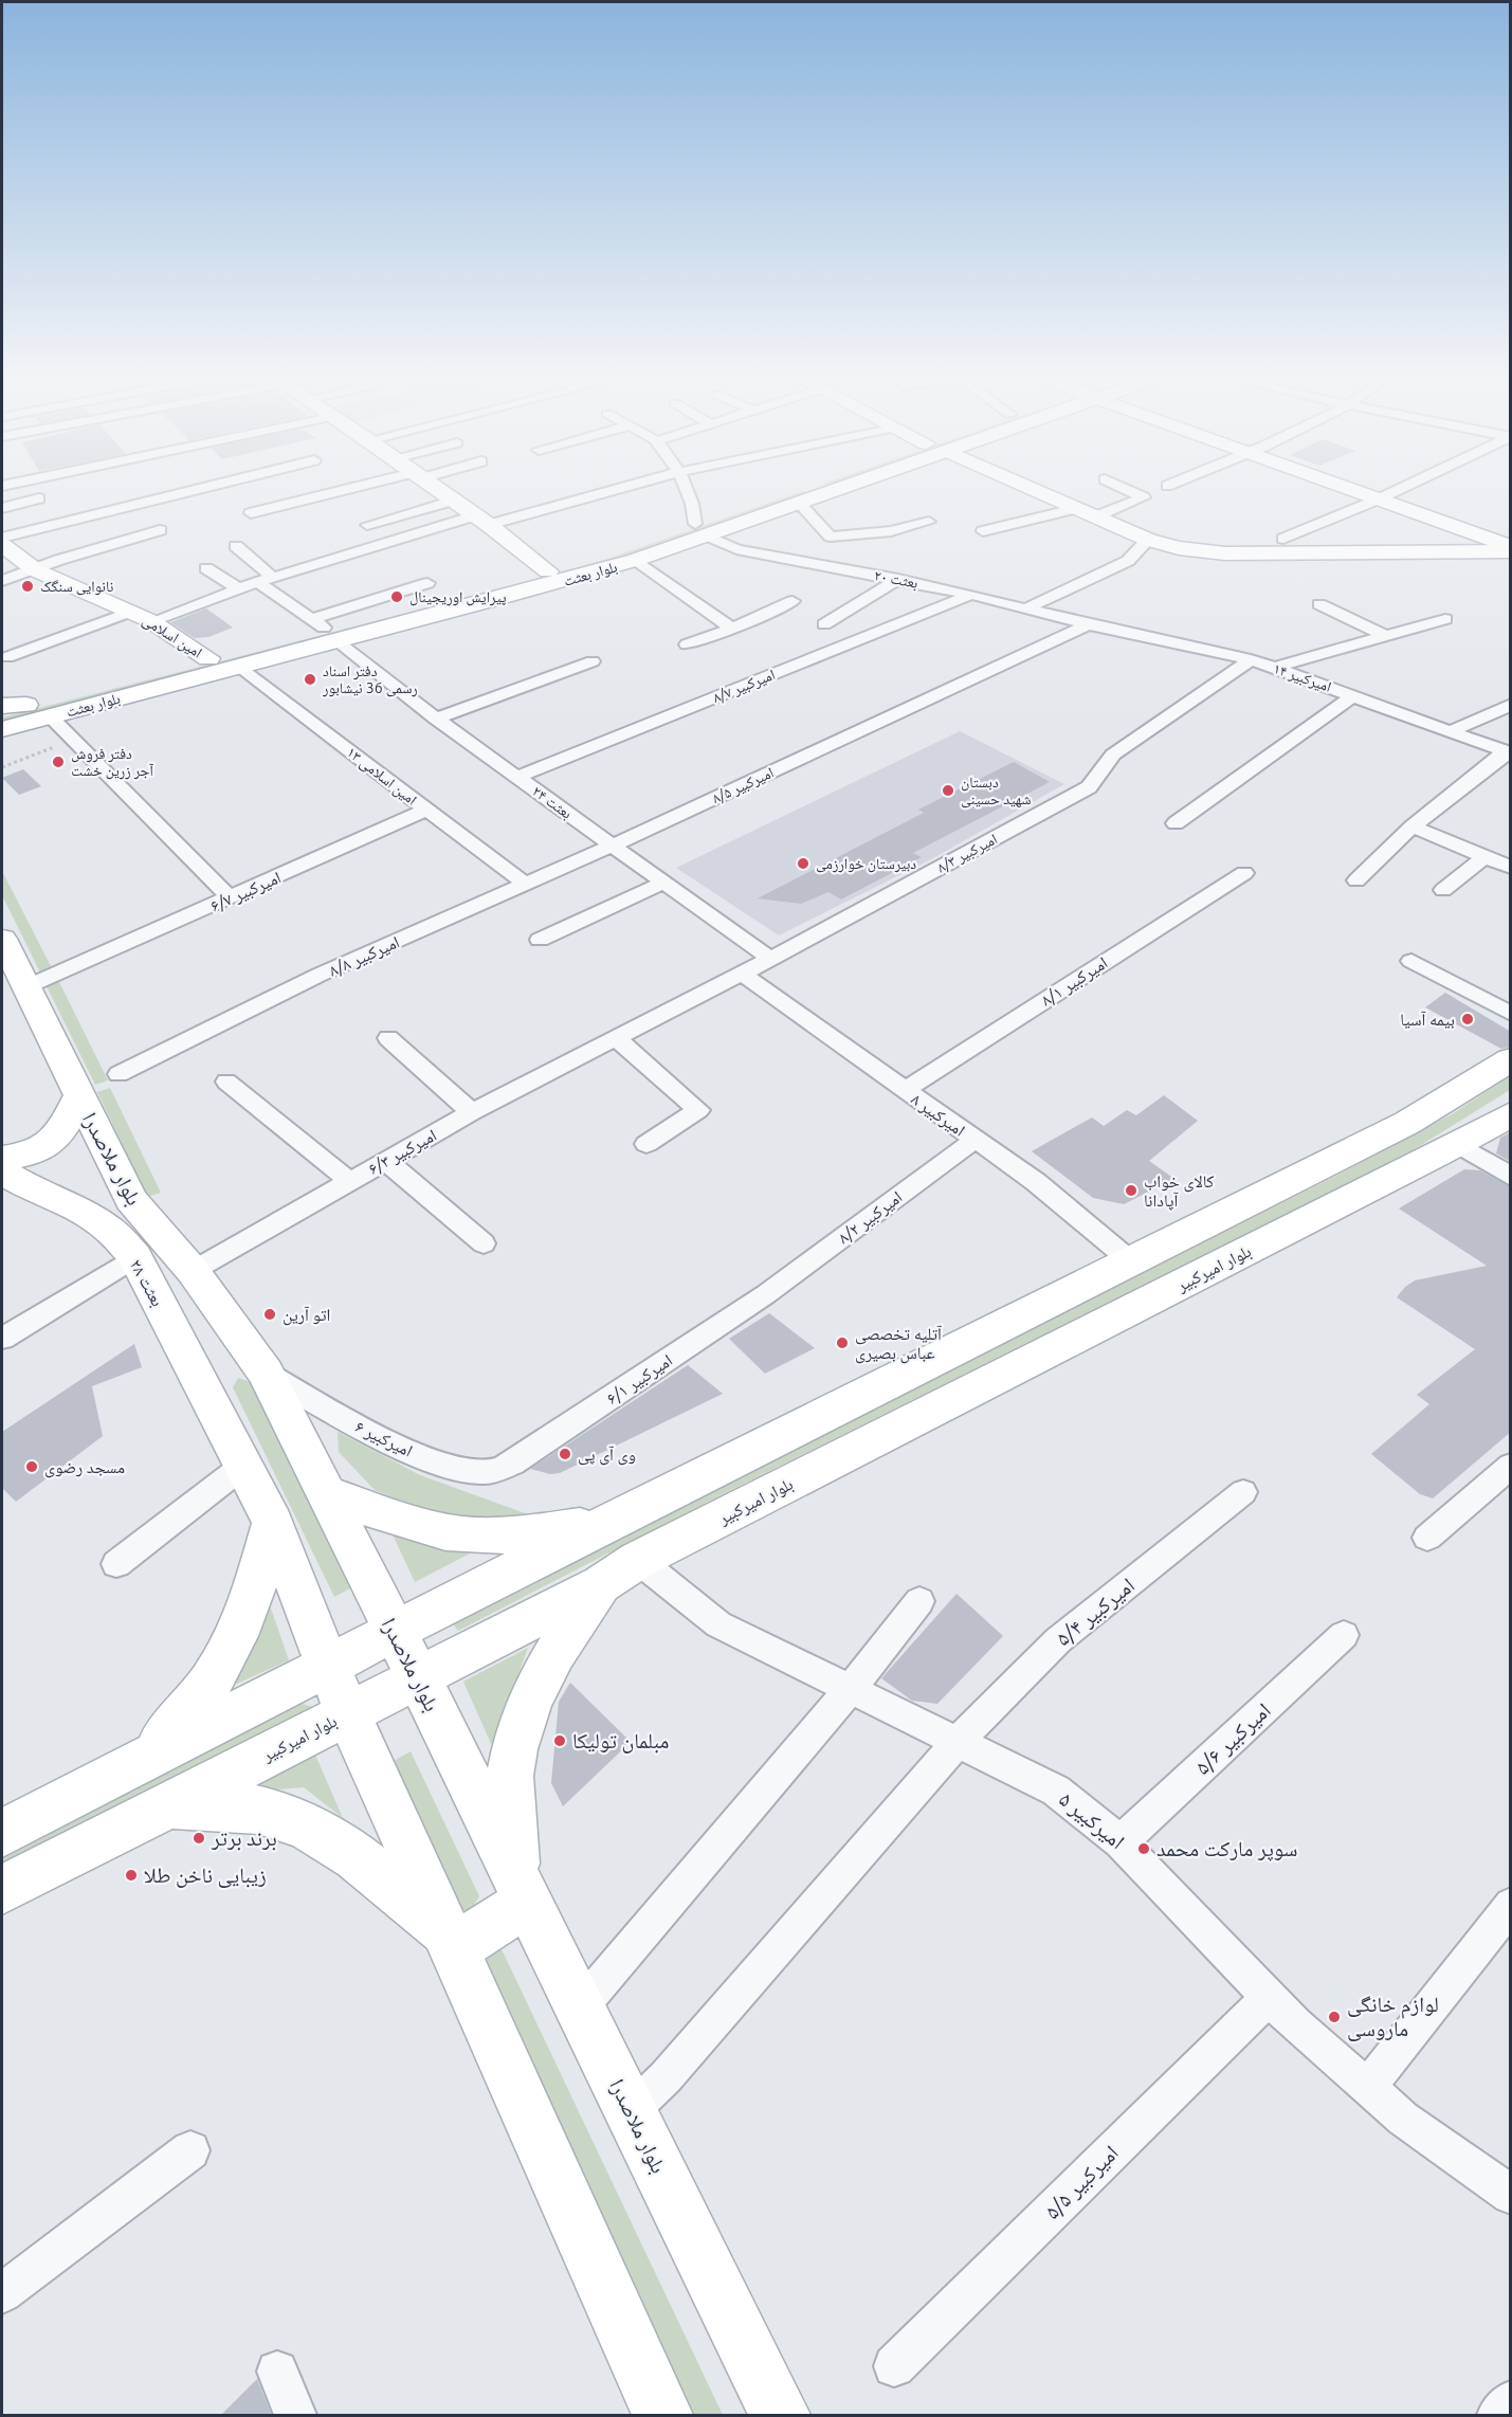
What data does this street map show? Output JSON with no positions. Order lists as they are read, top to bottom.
{
  "streets": {
    "main road": [
      "بلوار بعثت",
      "امین اسلامی",
      "بلوار ملاصدرا",
      "بلوار امیرکبیر",
      "بعثت ۲۸"
    ],
    "street": [
      "بعثت ۲۰",
      "امیرکبیر ۱۴",
      "امیرکبیر ۸/۷",
      "امین اسلامی ۱۳",
      "امیرکبیر ۸/۵",
      "بعثت ۲۴",
      "امیرکبیر ۸/۳",
      "امیرکبیر ۶/۷",
      "امیرکبیر ۸/۸",
      "امیرکبیر ۸/۱",
      "امیرکبیر ۸",
      "امیرکبیر ۶/۳",
      "امیرکبیر ۸/۲",
      "امیرکبیر ۶/۱",
      "امیرکبیر ۶",
      "امیرکبیر ۵/۴",
      "امیرکبیر ۵/۶",
      "امیرکبیر ۵",
      "امیرکبیر ۵/۵"
    ]
  },
  "crossings": [
    ["بلوار بعثت", "بعثت ۲۰"],
    ["بلوار بعثت", "امین اسلامی"],
    ["بلوار بعثت", "امین اسلامی ۱۳"],
    ["بلوار بعثت", "بعثت ۲۴"],
    ["بعثت ۲۰", "امیرکبیر ۱۴"],
    ["بعثت ۲۰", "امیرکبیر ۸/۷"],
    ["بعثت ۲۰", "امیرکبیر ۸/۵"],
    ["امیرکبیر ۱۴", "امیرکبیر ۸/۵"],
    ["امیرکبیر ۱۴", "امیرکبیر ۸/۳"],
    ["امیرکبیر ۸/۷", "بعثت ۲۴"],
    ["امین اسلامی ۱۳", "امیرکبیر ۶/۷"],
    ["امین اسلامی ۱۳", "امیرکبیر ۸/۸"],
    ["امیرکبیر ۸/۵", "بعثت ۲۴"],
    ["امیرکبیر ۸/۵", "امیرکبیر ۸/۸"],
    ["بعثت ۲۴", "امیرکبیر ۸/۳"],
    ["بعثت ۲۴", "امیرکبیر ۸/۸"],
    ["امیرکبیر ۸/۳", "امیرکبیر ۸"],
    ["امیرکبیر ۸/۳", "امیرکبیر ۶/۳"],
    ["امیرکبیر ۶/۷", "بلوار ملاصدرا"],
    ["امیرکبیر ۸/۱", "امیرکبیر ۸"],
    ["امیرکبیر ۸", "امیرکبیر ۸/۲"],
    ["امیرکبیر ۶/۳", "بلوار ملاصدرا"],
    ["بلوار ملاصدرا", "بلوار امیرکبیر"],
    ["بلوار ملاصدرا", "امیرکبیر ۶"],
    ["بلوار ملاصدرا", "امیرکبیر ۵/۴"],
    ["امیرکبیر ۸/۲", "امیرکبیر ۶/۱"],
    ["بلوار امیرکبیر", "امیرکبیر ۵"],
    ["امیرکبیر ۶/۱", "امیرکبیر ۶"],
    ["امیرکبیر ۵/۴", "امیرکبیر ۵"],
    ["امیرکبیر ۵/۶", "امیرکبیر ۵"],
    ["امیرکبیر ۵", "امیرکبیر ۵/۵"]
  ],
  "places": [
    "نانوایی سنگک",
    "پیرایش اوریجینال",
    "دفتر اسناد رسمی 36 نیشابور",
    "دفتر فروش آجر زرین خشت",
    "دبستان شهید حسینی",
    "دبیرستان خوارزمی",
    "بیمه آسیا",
    "کالای خواب آپادانا",
    "اتو آرین",
    "آتلیه تخصصی عباس بصیری",
    "وی آی پی",
    "مسجد رضوی",
    "مبلمان تولیکا",
    "برند برتر",
    "سوپر مارکت محمد",
    "زیبایی ناخن طلا",
    "لوازم خانگی ماروسی"
  ]
}
